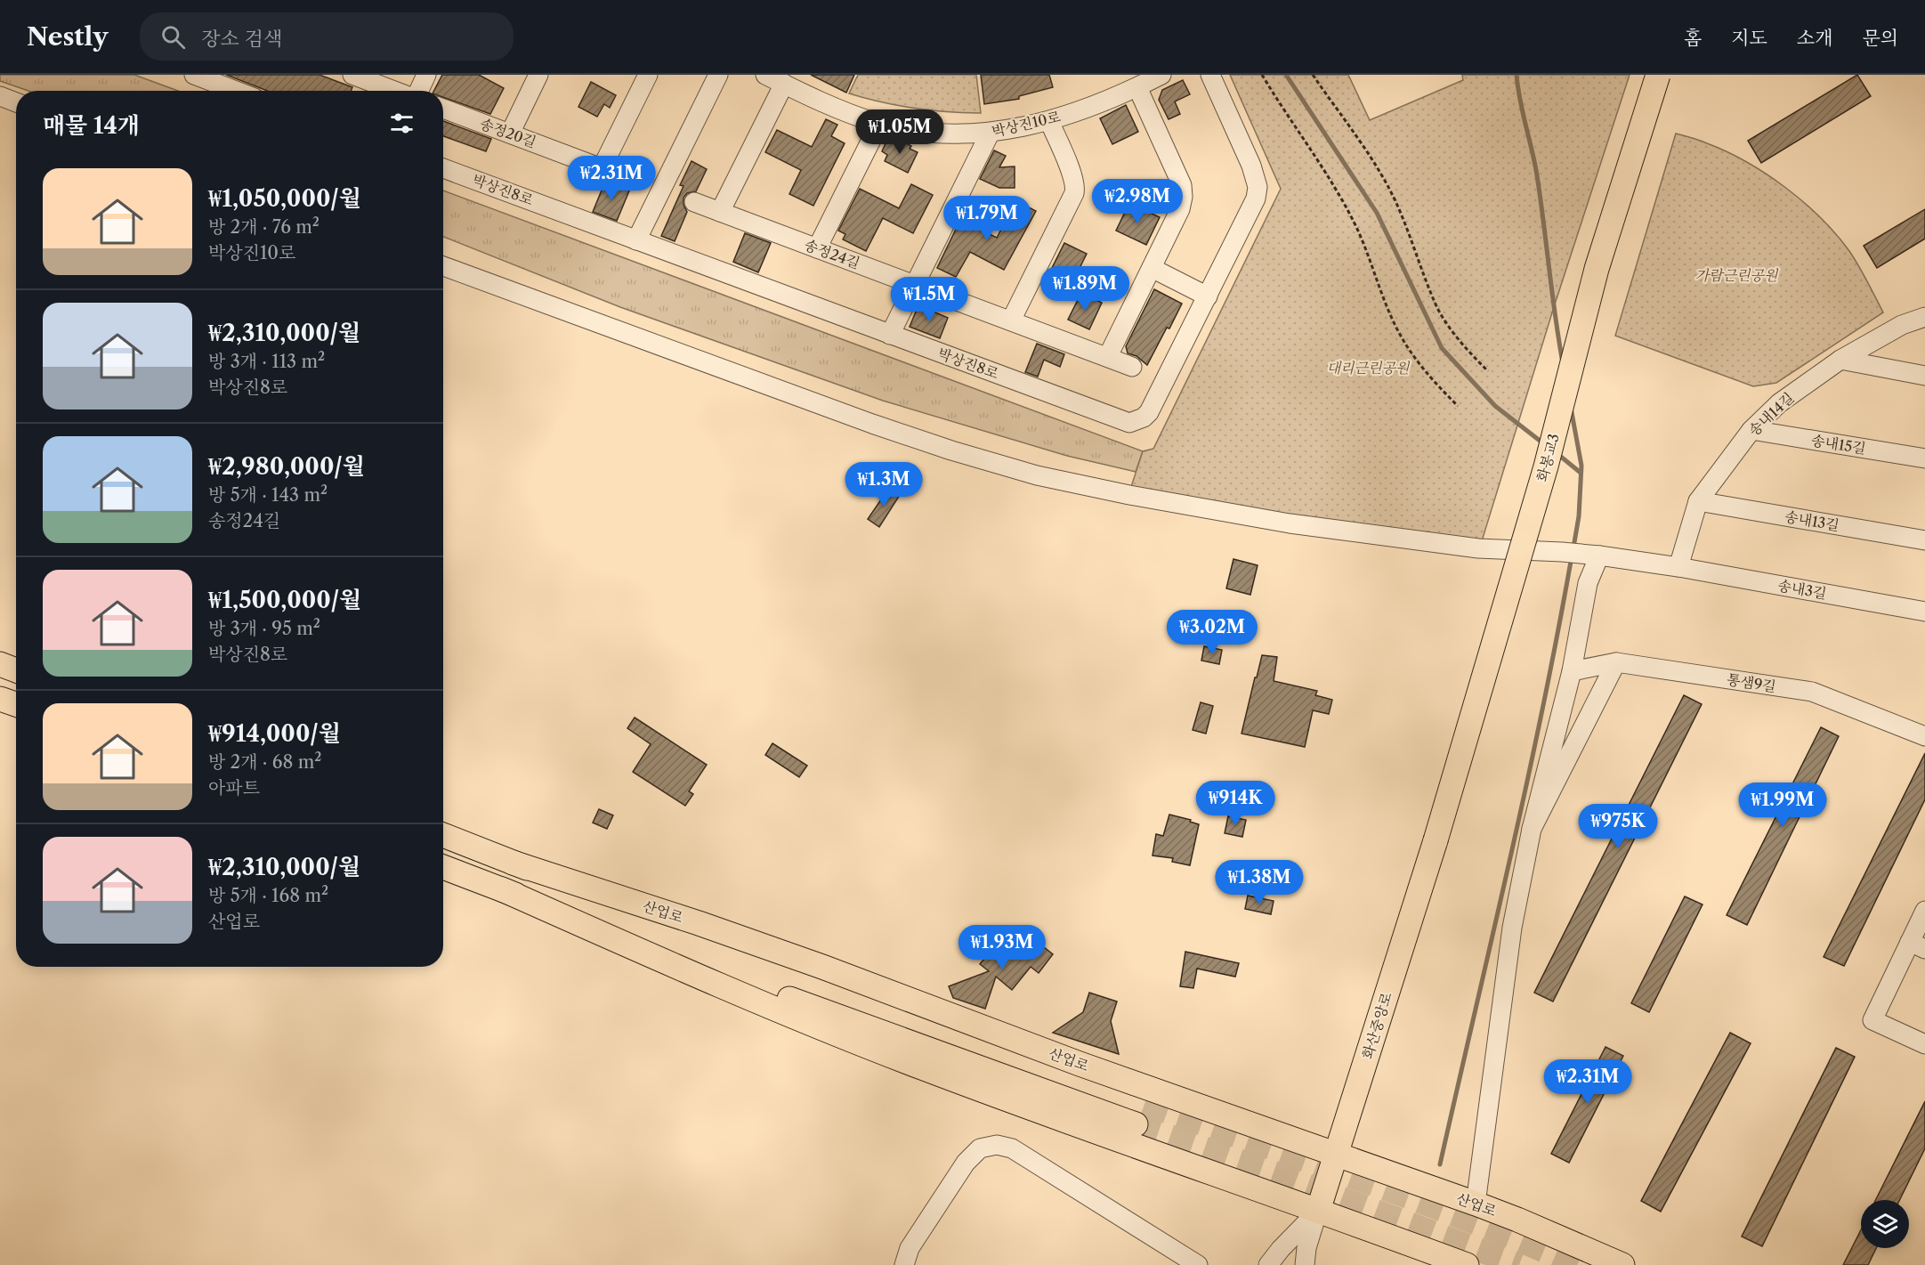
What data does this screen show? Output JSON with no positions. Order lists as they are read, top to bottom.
{
  "streets": {
    "main road": ["화봉교3", "산업로", "화산중앙로"],
    "street": [
      "박상진10로",
      "송정20길",
      "박상진8로",
      "송정24길",
      "송내14길",
      "송내15길",
      "송내13길",
      "송내3길",
      "통샘9길"
    ]
  },
  "crossings": [
    ["송내14길", "송내15길"],
    ["송내14길", "송내13길"],
    ["송내14길", "송내3길"],
    ["화봉교3", "화산중앙로"],
    ["산업로", "화산중앙로"]
  ],
  "parks": ["가람근린공원", "대리근린공원"],
  "page": {
    "header": "Nestly",
    "search": "장소 검색",
    "nav": [
      "홈",
      "지도",
      "소개",
      "문의"
    ],
    "heading": "매물 14개",
    "price": [
      "₩1.05M",
      "₩2.31M",
      "₩2.98M",
      "₩1.79M",
      "₩1.89M",
      "₩1.5M",
      "₩1.3M",
      "₩3.02M",
      "₩914K",
      "₩1.99M",
      "₩975K",
      "₩1.38M",
      "₩1.93M",
      "₩2.31M"
    ],
    "list": [
      {
        "name": "₩1,050,000/월",
        "note": "방 2개 · 76 m² · 박상진10로"
      },
      {
        "name": "₩2,310,000/월",
        "note": "방 3개 · 113 m² · 박상진8로"
      },
      {
        "name": "₩2,980,000/월",
        "note": "방 5개 · 143 m² · 송정24길"
      },
      {
        "name": "₩1,500,000/월",
        "note": "방 3개 · 95 m² · 박상진8로"
      },
      {
        "name": "₩914,000/월",
        "note": "방 2개 · 68 m² · 아파트"
      },
      {
        "name": "₩2,310,000/월",
        "note": "방 5개 · 168 m² · 산업로"
      }
    ]
  }
}
